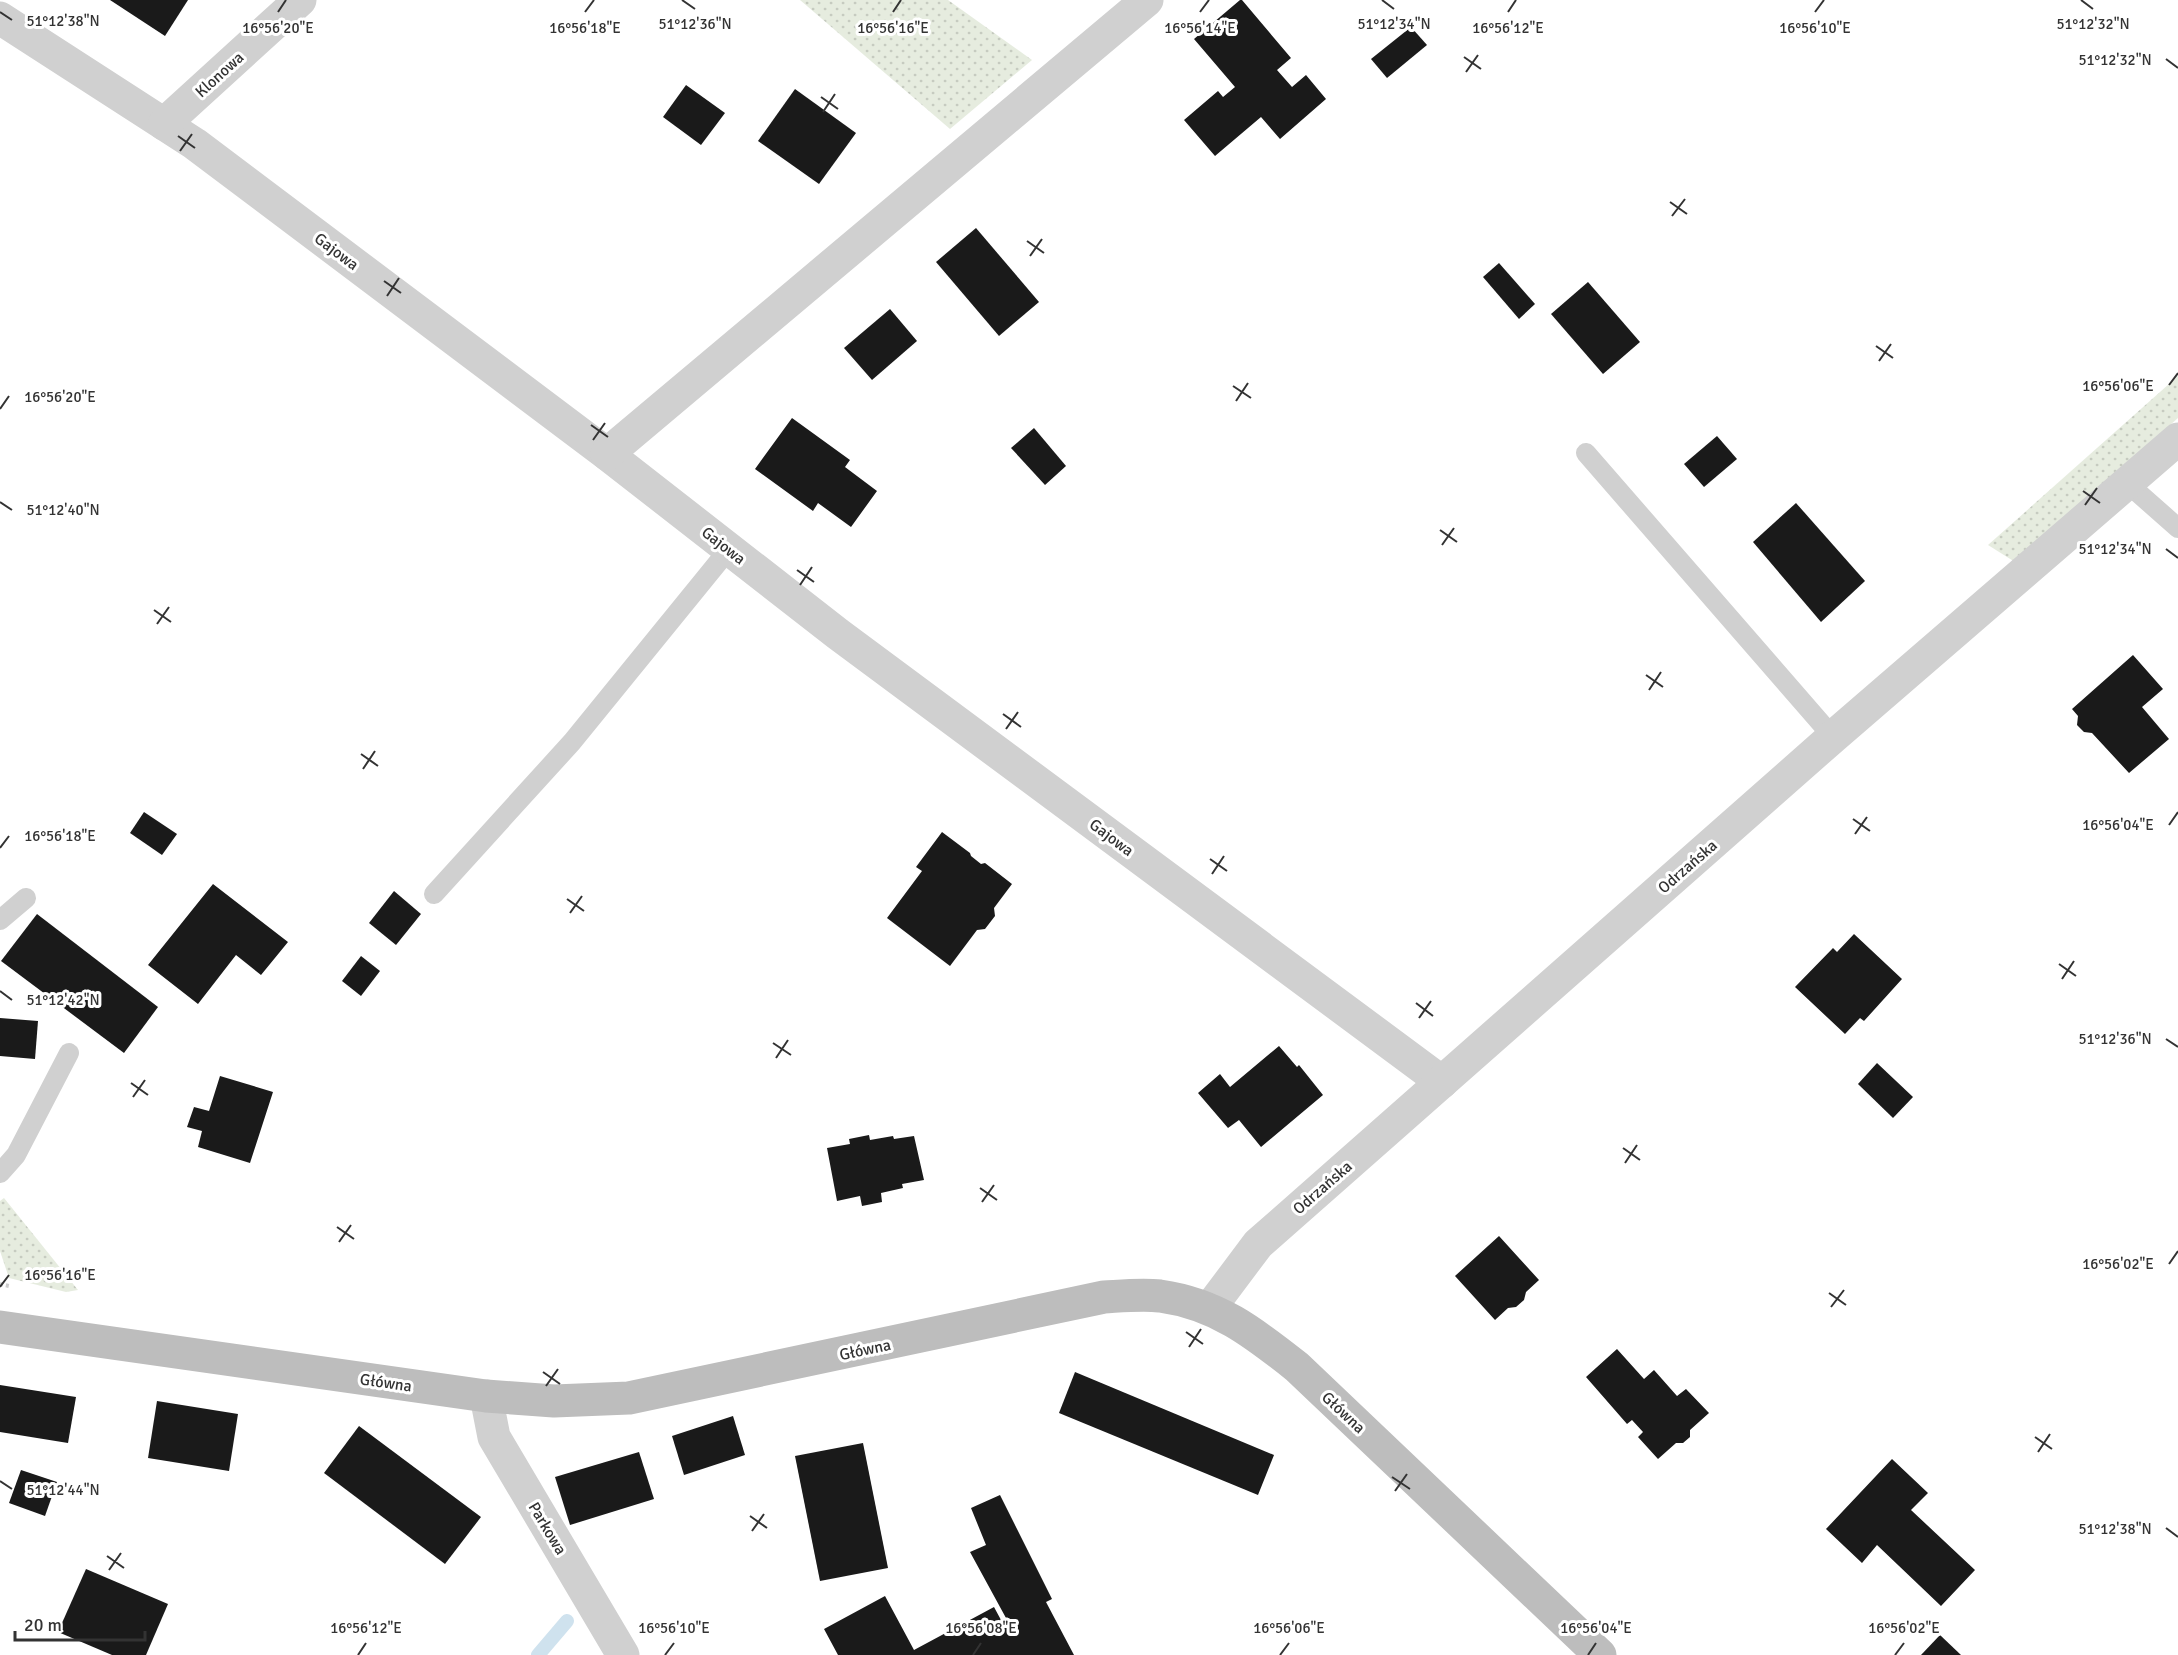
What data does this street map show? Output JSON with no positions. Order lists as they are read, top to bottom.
{
  "streets": {
    "street": [
      "Klonowa",
      "Gajowa",
      "Odrzańska",
      "Główna",
      "Parkowa"
    ]
  },
  "crossings": [
    ["Klonowa", "Gajowa"],
    ["Gajowa", "Odrzańska"],
    ["Odrzańska", "Główna"],
    ["Główna", "Parkowa"]
  ],
  "scale_bar": "20 m",
  "coordinates": [
    "51°12'38\"N",
    "51°12'32\"N",
    "51°12'36\"N",
    "51°12'34\"N",
    "16°56'20\"E",
    "16°56'18\"E",
    "16°56'16\"E",
    "16°56'14\"E",
    "16°56'12\"E",
    "16°56'10\"E",
    "16°56'06\"E",
    "51°12'40\"N",
    "16°56'04\"E",
    "51°12'42\"N",
    "16°56'02\"E",
    "51°12'44\"N",
    "16°56'08\"E"
  ]
}
